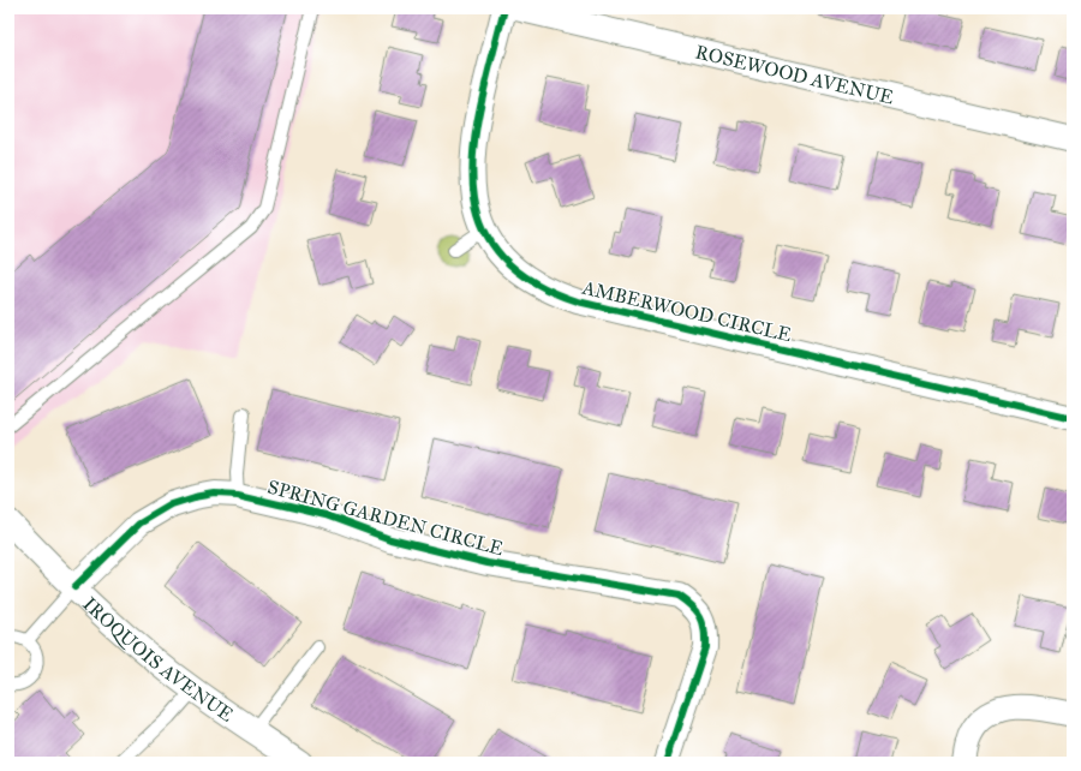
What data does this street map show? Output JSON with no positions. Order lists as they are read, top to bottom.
{
  "streets": {
    "street": [
      "ROSEWOOD AVENUE",
      "AMBERWOOD CIRCLE",
      "SPRING GARDEN CIRCLE",
      "IROQUOIS AVENUE"
    ]
  },
  "crossings": [
    ["SPRING GARDEN CIRCLE", "IROQUOIS AVENUE"]
  ]
}
